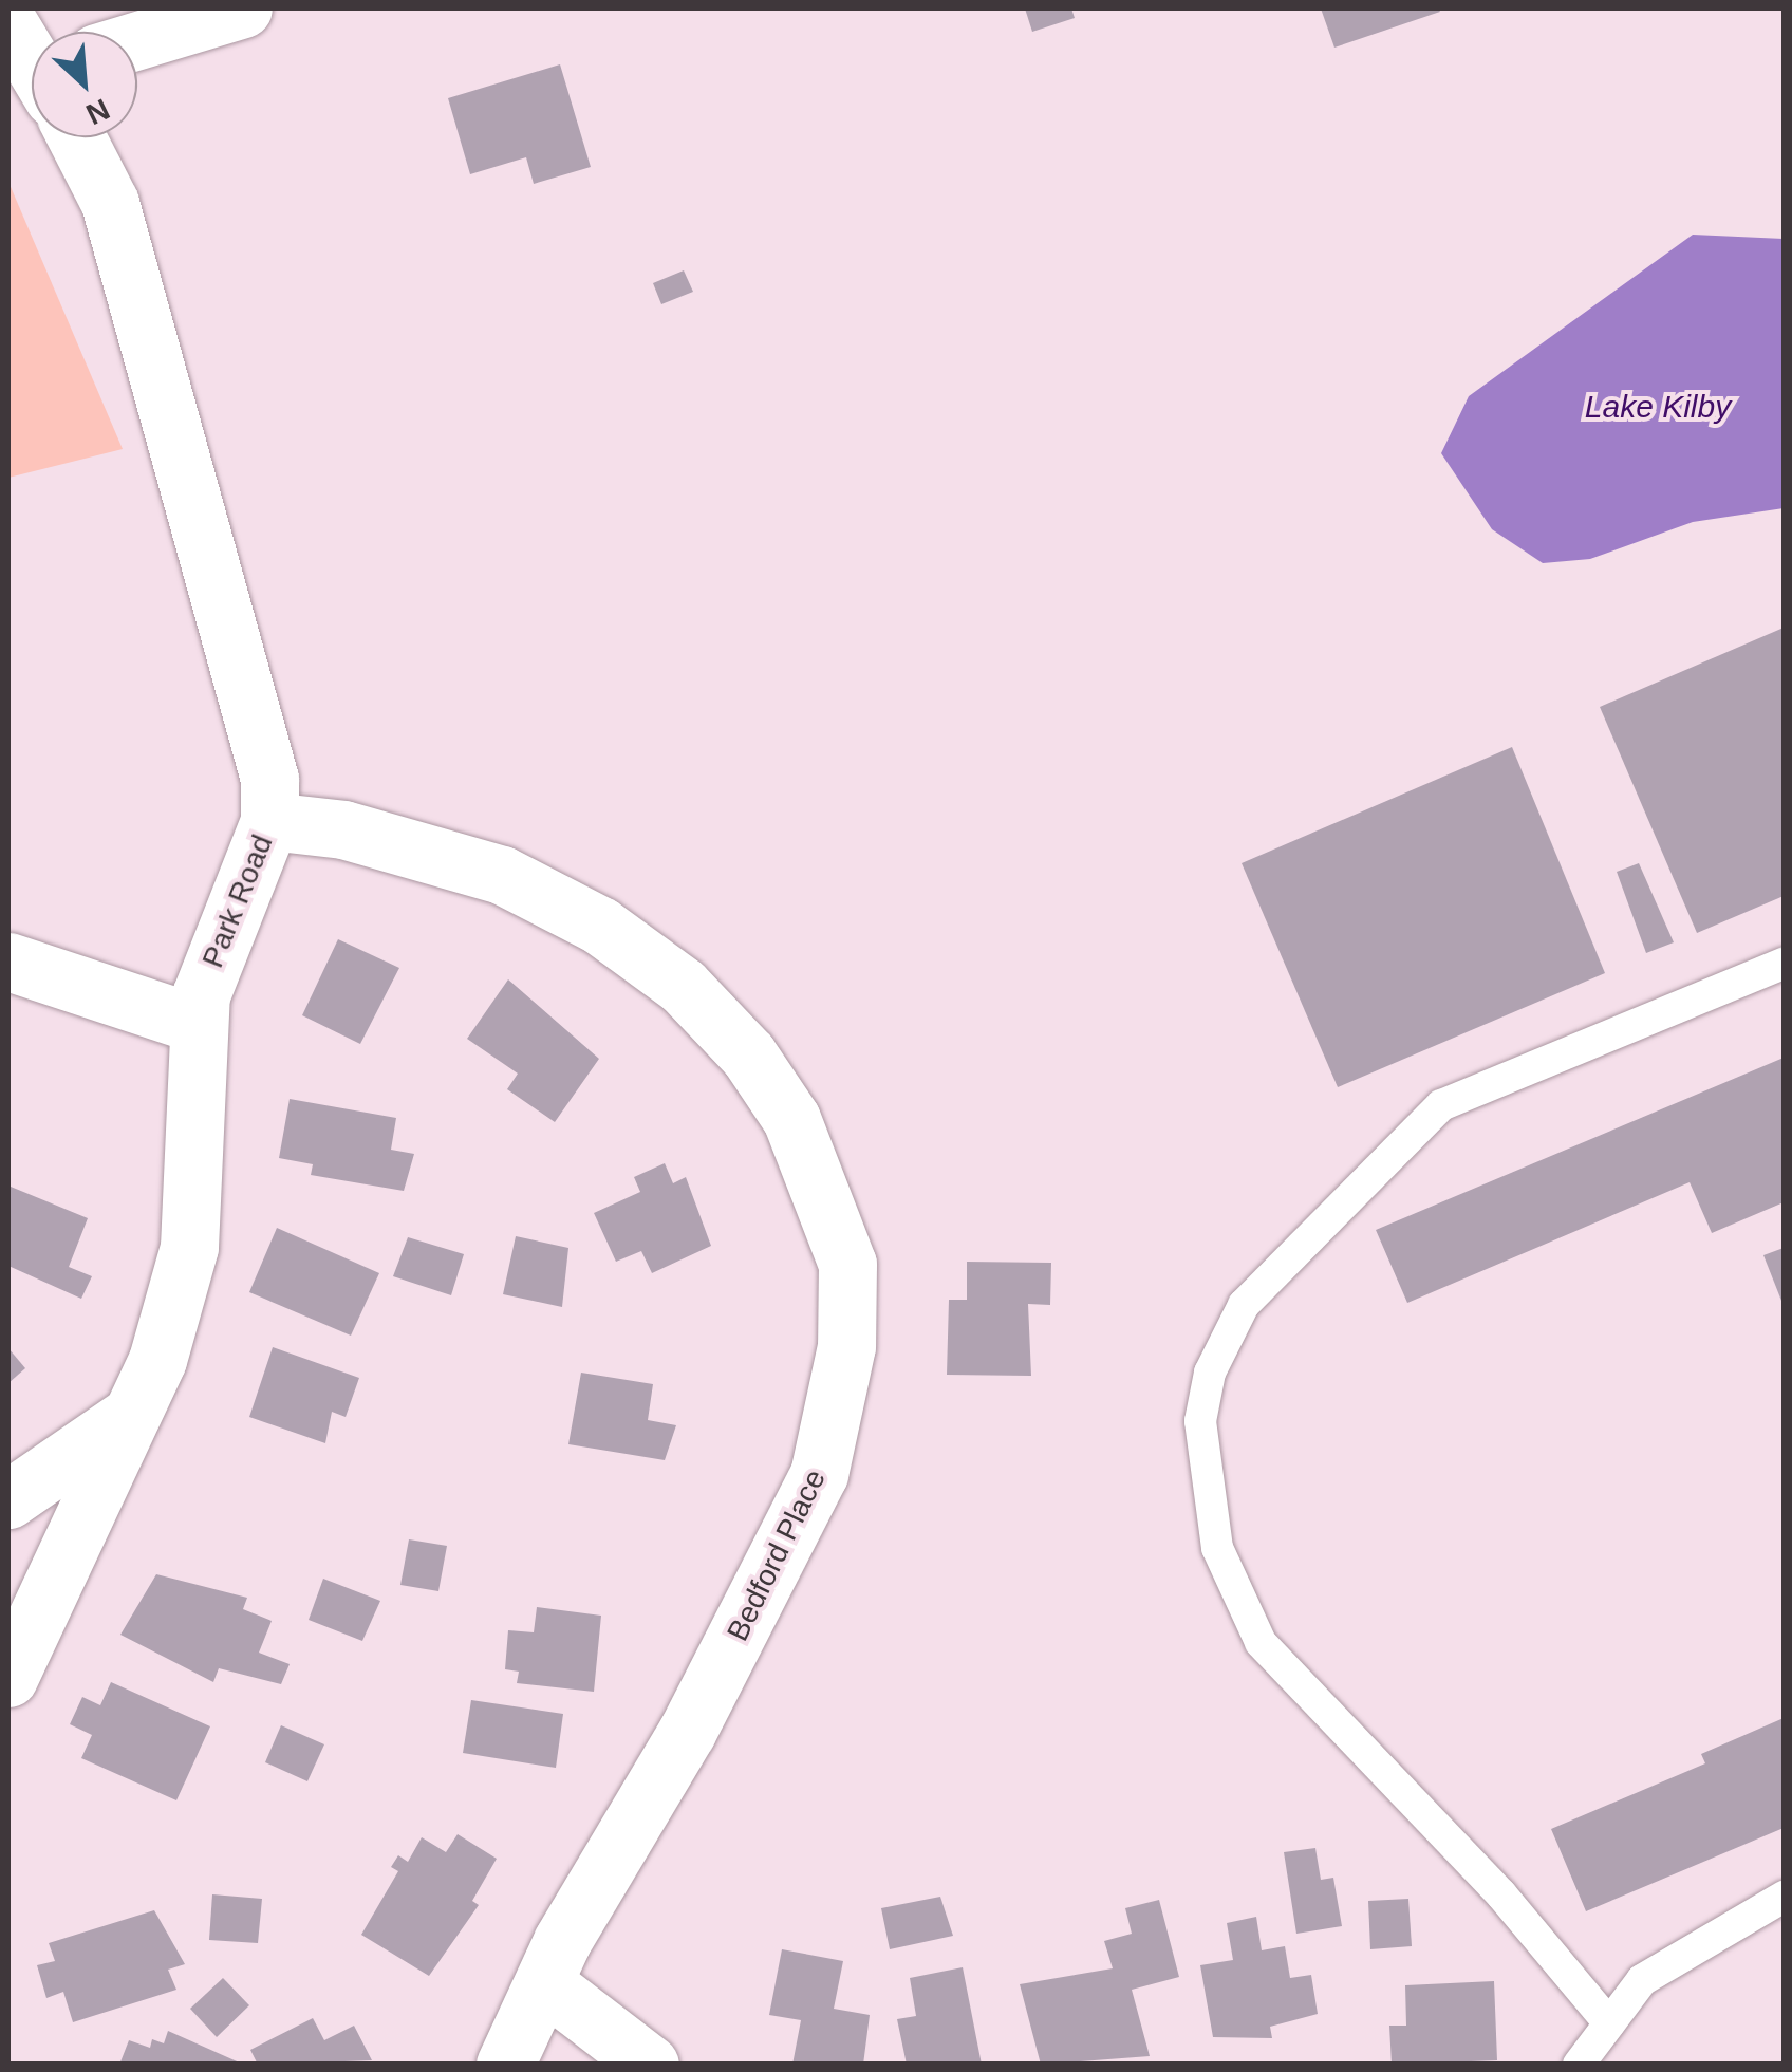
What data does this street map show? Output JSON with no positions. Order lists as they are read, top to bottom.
{
  "streets": {
    "street": ["Park Road", "Bedford Place"]
  },
  "crossings": [
    ["Park Road", "Bedford Place"]
  ],
  "water": ["Lake Kilby"],
  "north": "bottom right"
}
